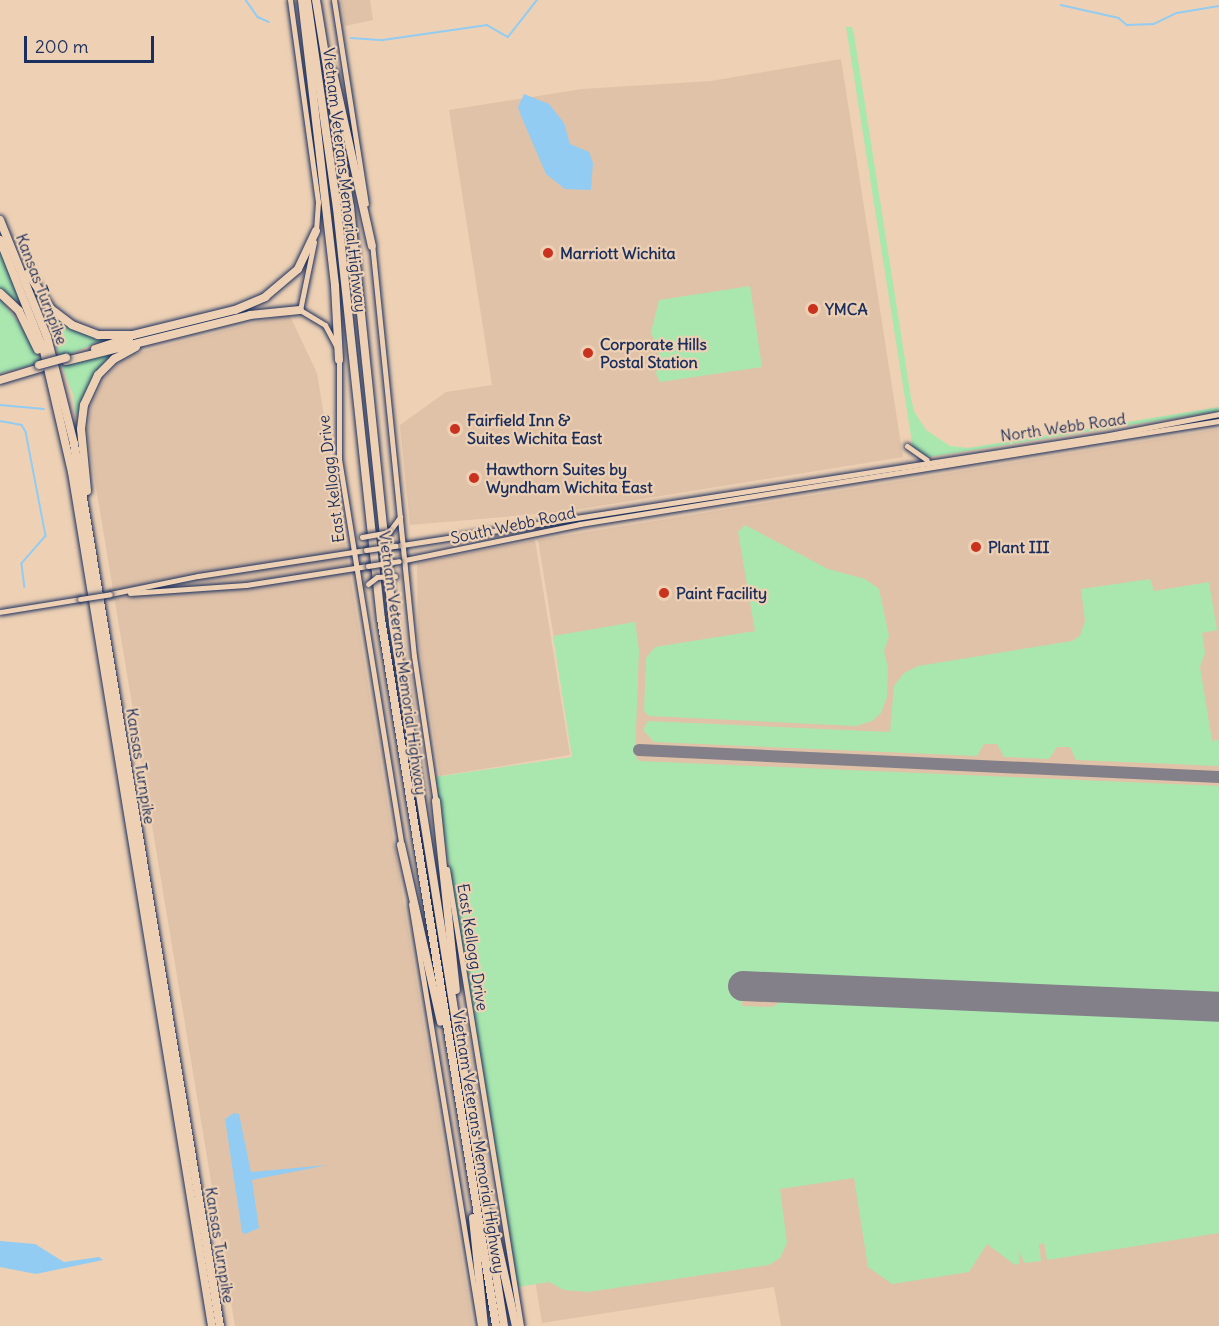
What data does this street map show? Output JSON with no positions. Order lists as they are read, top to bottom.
{
  "streets": {
    "highway": ["Vietnam Veterans Memorial Highway", "Kansas Turnpike"],
    "main road": ["North Webb Road", "East Kellogg Drive", "South Webb Road"]
  },
  "crossings": [
    ["North Webb Road", "South Webb Road"],
    ["East Kellogg Drive", "South Webb Road"]
  ],
  "places": [
    "Marriott Wichita",
    "YMCA",
    "Corporate Hills Postal Station",
    "Fairfield Inn & Suites Wichita East",
    "Hawthorn Suites by Wyndham Wichita East",
    "Plant III",
    "Paint Facility"
  ],
  "scale_bar": "200 m"
}
